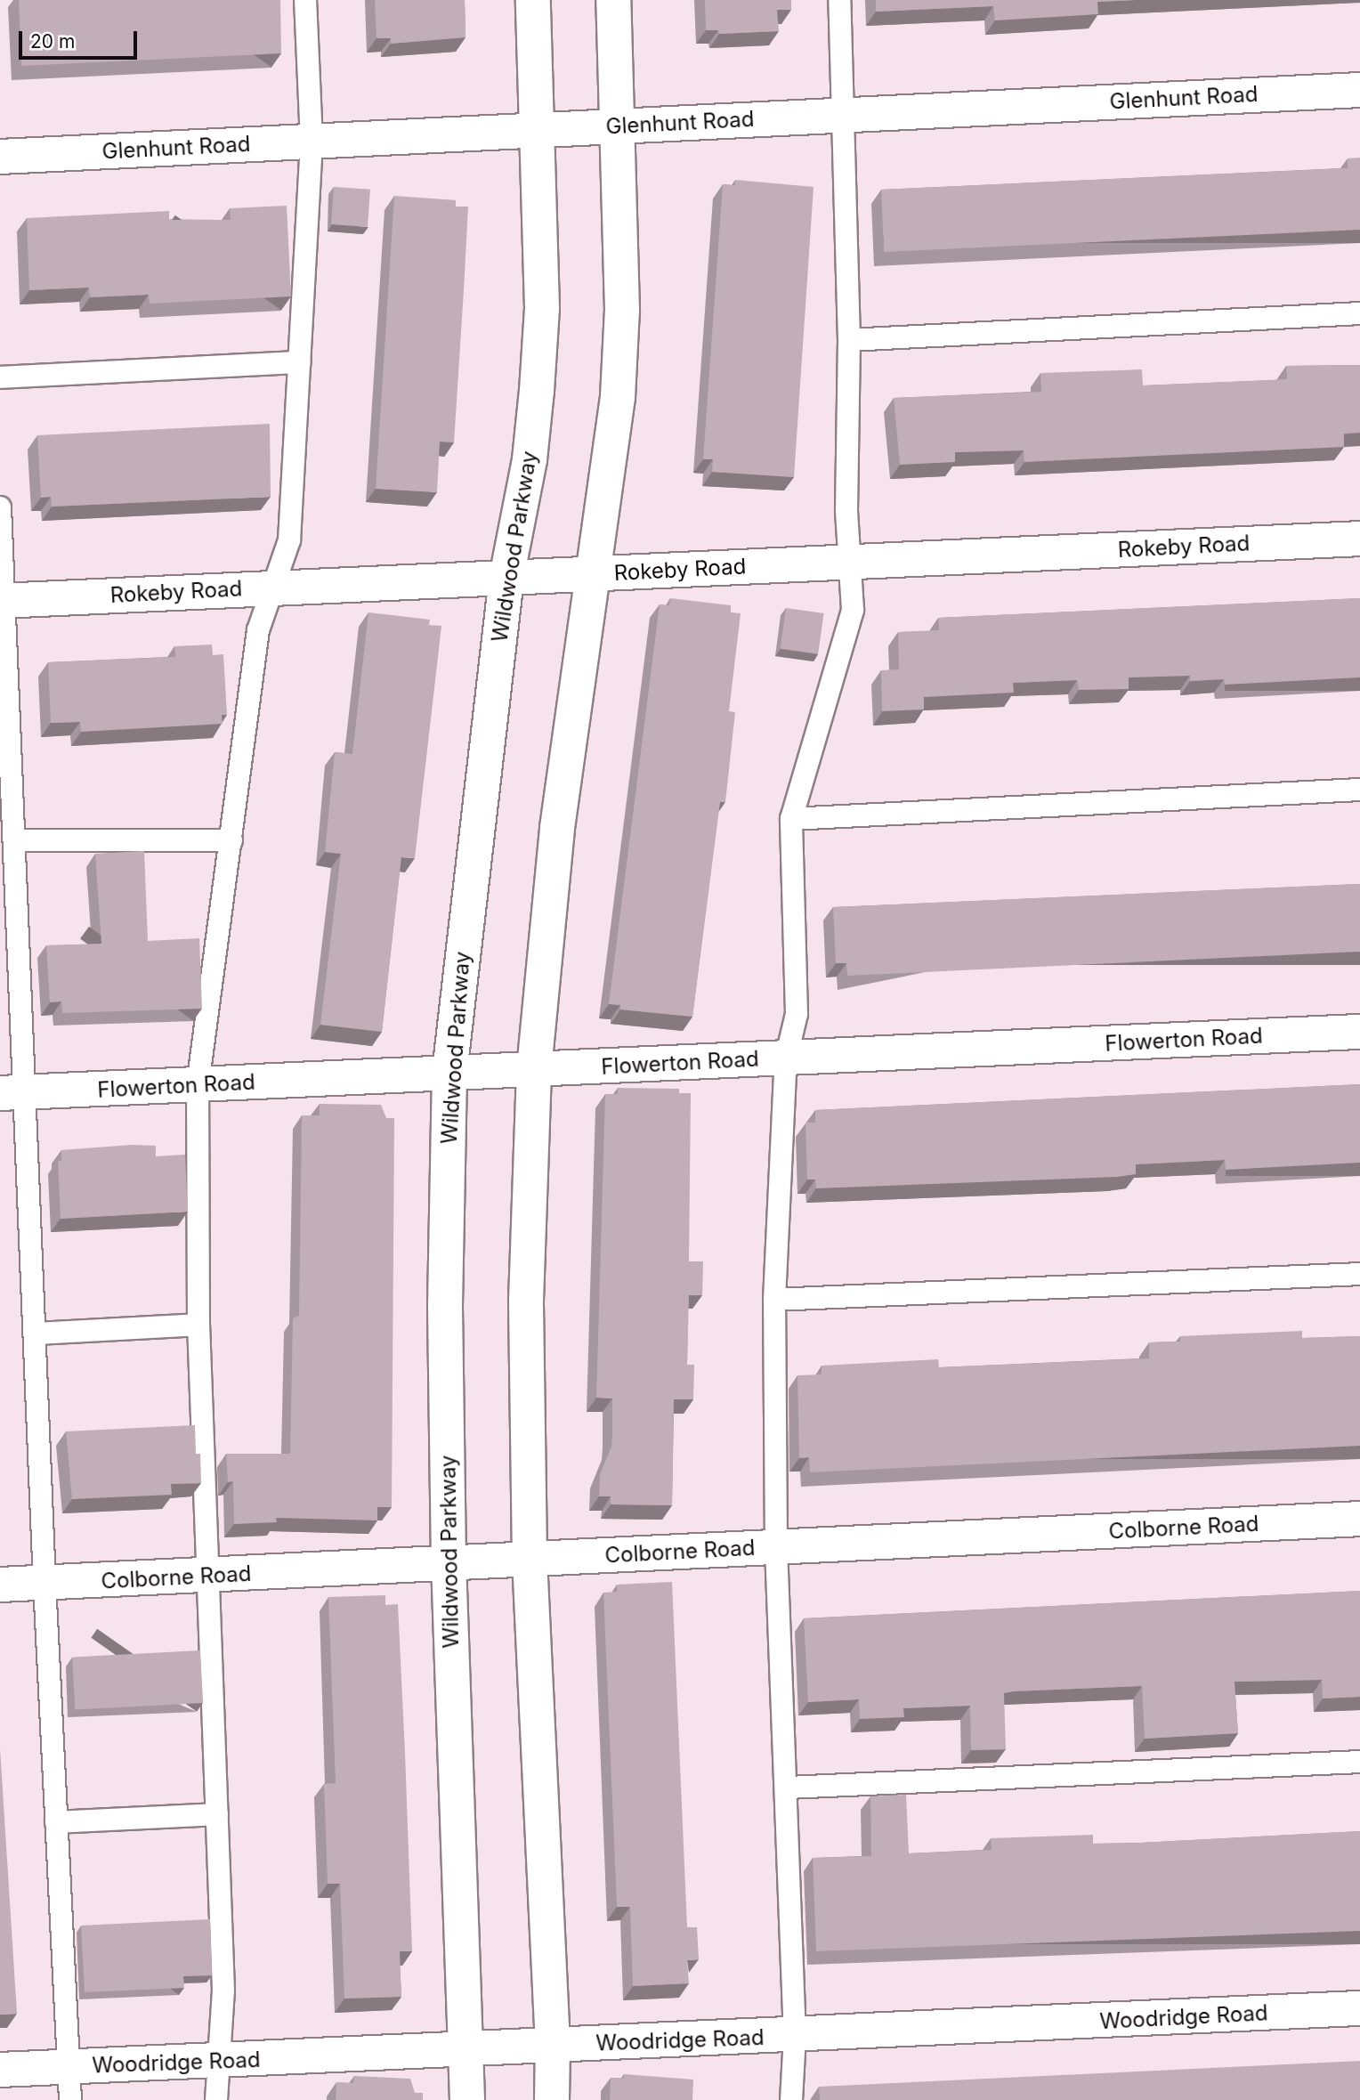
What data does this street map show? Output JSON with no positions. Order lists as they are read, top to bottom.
{
  "streets": {
    "street": [
      "Glenhunt Road",
      "Wildwood Parkway",
      "Rokeby Road",
      "Flowerton Road",
      "Colborne Road",
      "Woodridge Road"
    ]
  },
  "crossings": [
    ["Glenhunt Road", "Wildwood Parkway"],
    ["Wildwood Parkway", "Rokeby Road"],
    ["Wildwood Parkway", "Flowerton Road"],
    ["Wildwood Parkway", "Colborne Road"],
    ["Wildwood Parkway", "Woodridge Road"]
  ],
  "scale_bar": "20 m"
}
